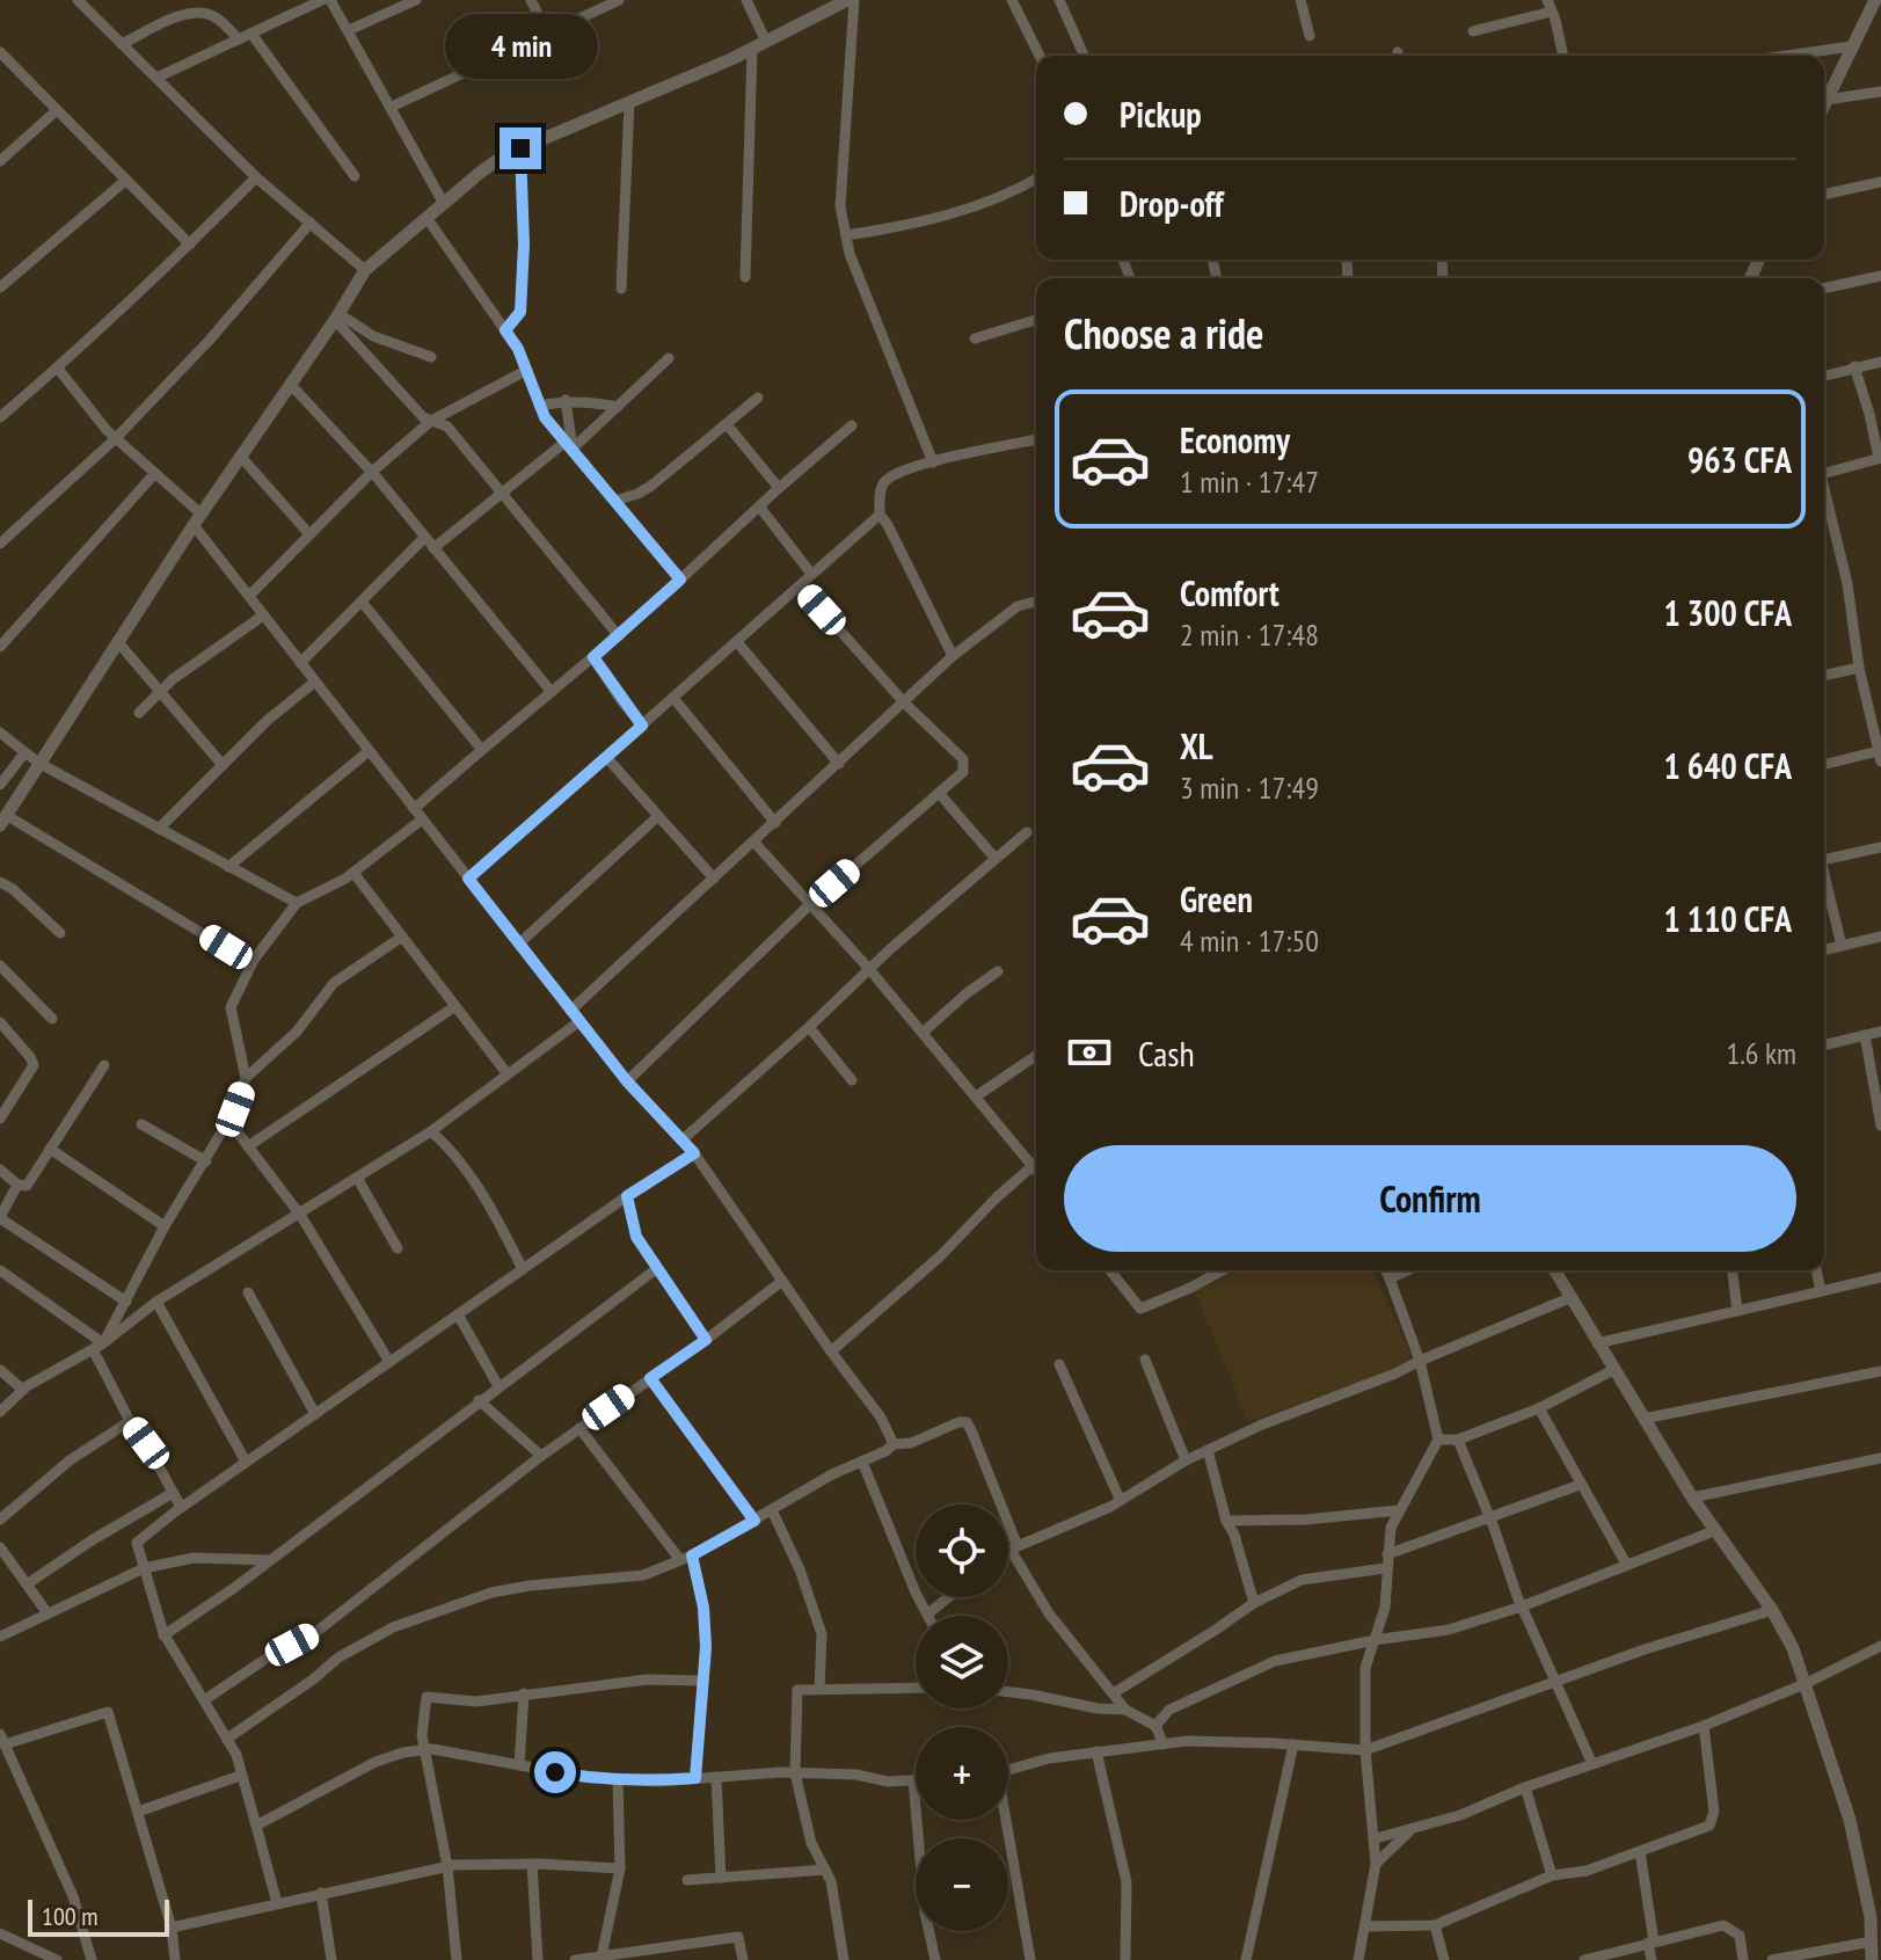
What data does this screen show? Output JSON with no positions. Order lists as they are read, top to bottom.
{
  "scale_bar": "100 m",
  "page": {
    "bubble": "4 min",
    "banner": ["Pickup", "Drop-off"],
    "heading": "Choose a ride",
    "list": [
      {
        "name": "Economy",
        "note": "1 min · 17:47",
        "value": "963 CFA"
      },
      {
        "name": "Comfort",
        "note": "2 min · 17:48",
        "value": "1 300 CFA"
      },
      {
        "name": "XL",
        "note": "3 min · 17:49",
        "value": "1 640 CFA"
      },
      {
        "name": "Green",
        "note": "4 min · 17:50",
        "value": "1 110 CFA"
      }
    ],
    "pay": ["Cash", "1.6 km"],
    "buttons": "Confirm",
    "map_buttons": ["+", "−"],
    "scale": "100 m"
  }
}
